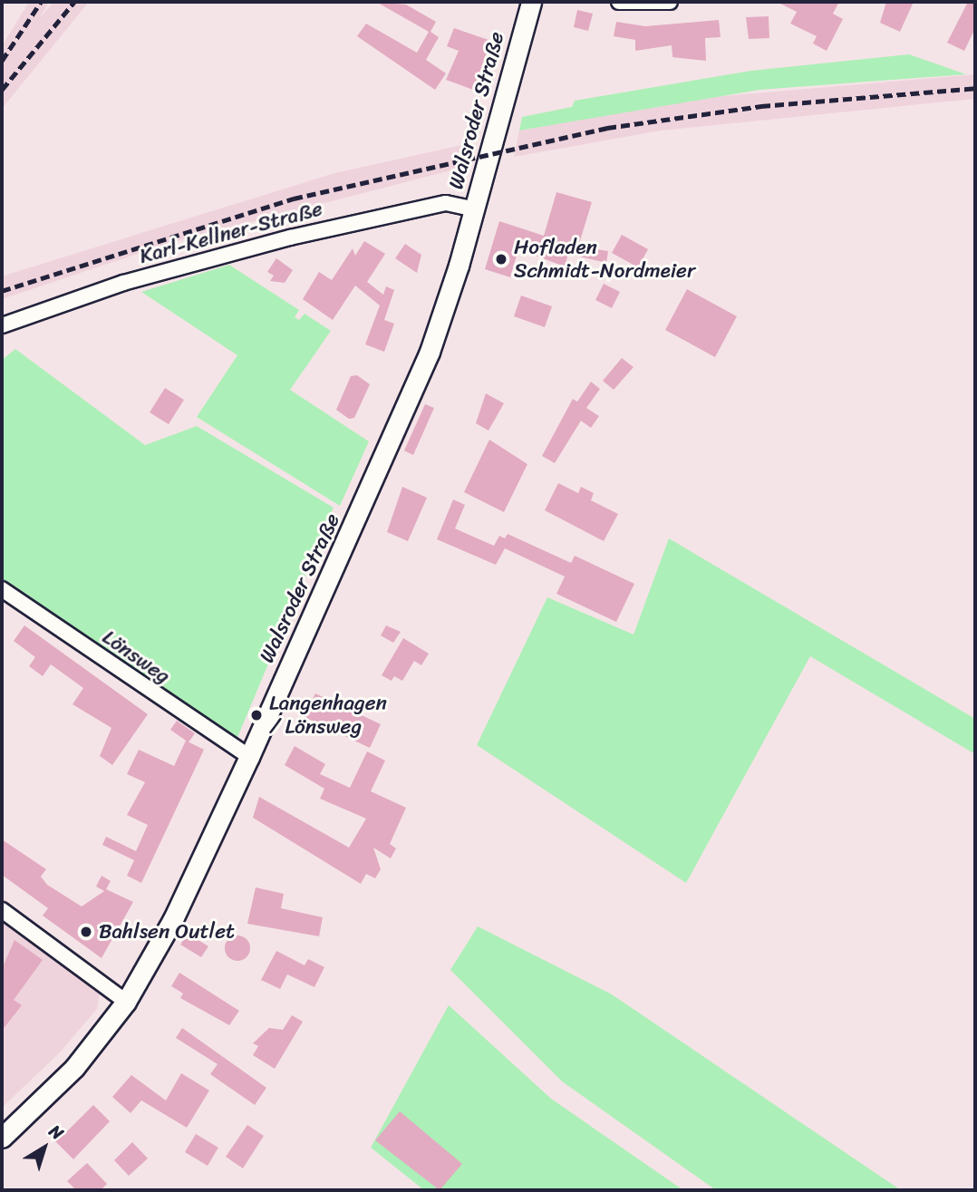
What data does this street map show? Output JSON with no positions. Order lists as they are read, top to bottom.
{
  "streets": {
    "street": ["Walsroder Straße", "Karl-Kellner-Straße", "Lönsweg"]
  },
  "crossings": [
    ["Walsroder Straße", "Karl-Kellner-Straße"],
    ["Walsroder Straße", "Lönsweg"]
  ],
  "places": ["Hofladen Schmidt-Nordmeier", "Langenhagen / Lönsweg", "Bahlsen Outlet"],
  "north": "top right"
}
